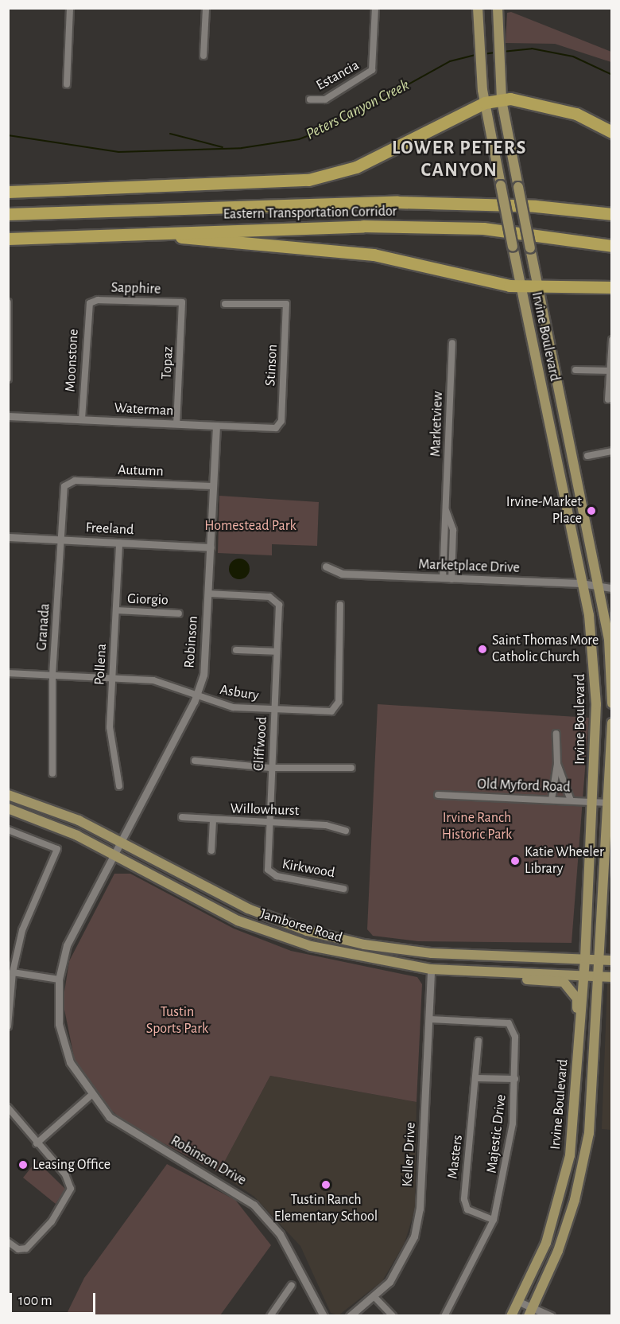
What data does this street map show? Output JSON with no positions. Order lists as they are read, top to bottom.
{
  "streets": {
    "highway": ["Eastern Transportation Corridor"],
    "main road": ["Irvine Boulevard", "Jamboree Road"],
    "street": [
      "Estancia",
      "Sapphire",
      "Moonstone",
      "Topaz",
      "Stinson",
      "Waterman",
      "Marketview",
      "Autumn",
      "Freeland",
      "Marketplace Drive",
      "Giorgio",
      "Granada",
      "Robinson",
      "Pollena",
      "Asbury",
      "Cliffwood",
      "Old Myford Road",
      "Willowhurst",
      "Kirkwood",
      "Majestic Drive",
      "Keller Drive",
      "Masters",
      "Robinson Drive"
    ]
  },
  "crossings": [
    ["Sapphire", "Moonstone"],
    ["Sapphire", "Topaz"],
    ["Irvine Boulevard", "Marketplace Drive"],
    ["Irvine Boulevard", "Old Myford Road"],
    ["Irvine Boulevard", "Jamboree Road"],
    ["Moonstone", "Waterman"],
    ["Topaz", "Waterman"],
    ["Stinson", "Waterman"],
    ["Waterman", "Robinson"],
    ["Marketview", "Marketplace Drive"],
    ["Autumn", "Granada"],
    ["Autumn", "Robinson"],
    ["Freeland", "Granada"],
    ["Freeland", "Robinson"],
    ["Freeland", "Pollena"],
    ["Giorgio", "Pollena"],
    ["Granada", "Asbury"],
    ["Robinson", "Asbury"],
    ["Robinson", "Cliffwood"],
    ["Robinson", "Jamboree Road"],
    ["Robinson", "Robinson Drive"],
    ["Pollena", "Asbury"],
    ["Asbury", "Cliffwood"],
    ["Cliffwood", "Willowhurst"],
    ["Cliffwood", "Kirkwood"],
    ["Jamboree Road", "Keller Drive"],
    ["Jamboree Road", "Robinson Drive"],
    ["Majestic Drive", "Keller Drive"],
    ["Majestic Drive", "Masters"]
  ],
  "districts": ["LOWER PETERS CANYON"],
  "water": ["Peters Canyon Creek"],
  "parks": ["Homestead Park", "Irvine Ranch Historic Park", "Tustin Sports Park"],
  "places": [
    "Irvine-Market Place",
    "Saint Thomas More Catholic Church",
    "Katie Wheeler Library",
    "Leasing Office",
    "Tustin Ranch Elementary School"
  ],
  "scale_bar": "100 m"
}
